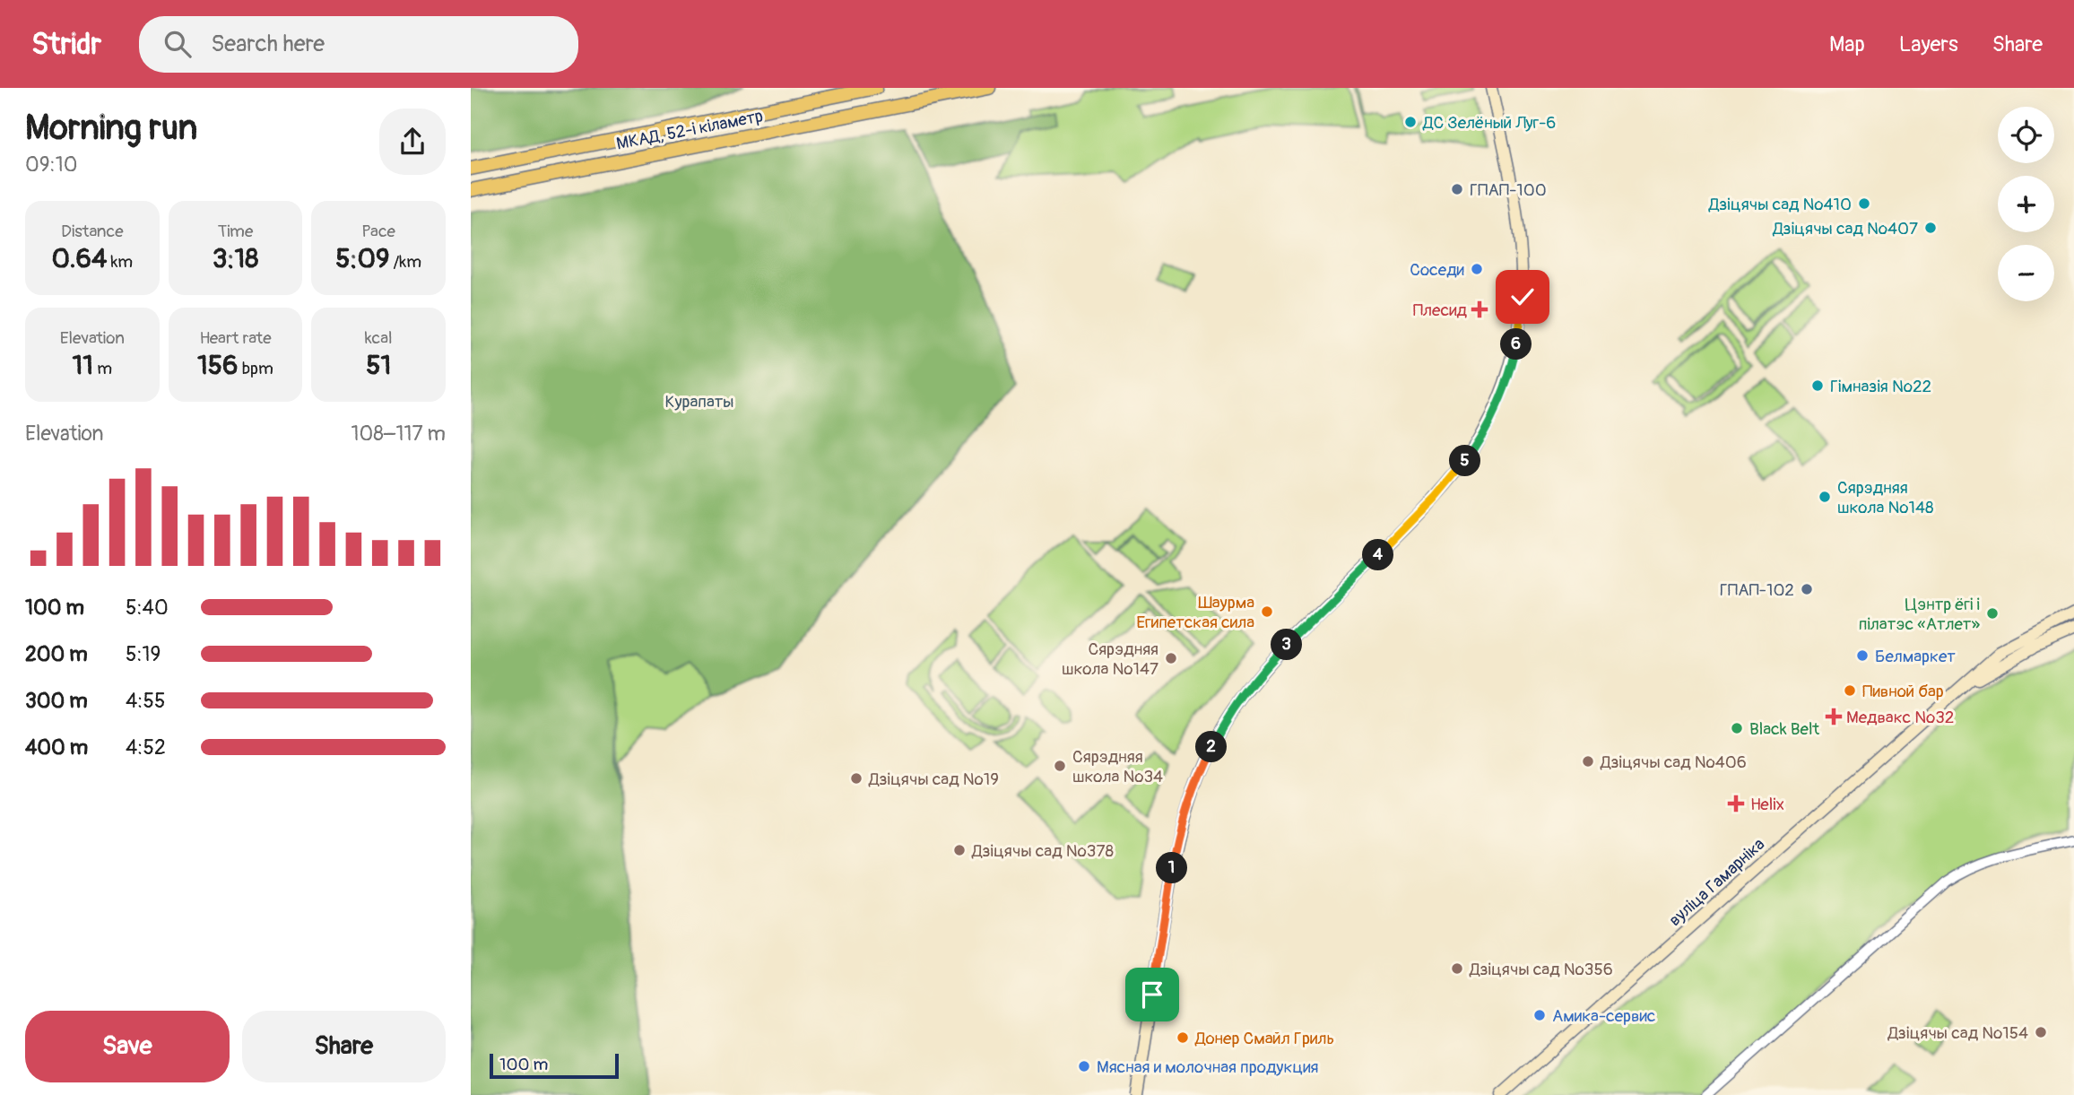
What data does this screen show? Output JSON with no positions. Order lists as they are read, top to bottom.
{
  "streets": {
    "highway": ["МКАД, 52-і кіламетр"],
    "main road": ["вуліца Гамарніка"]
  },
  "parks": ["Курапаты"],
  "places": {
    "other": [
      "ДС Зелёный Луг-6",
      "ГПАП-100",
      "Дзіцячы сад №410",
      "Дзіцячы сад №407",
      "Соседи",
      "Гімназія №22",
      "Сярэдняя школа №148",
      "ГПАП-102",
      "Шаурма Египетская сила",
      "Цэнтр ёгі і пілатэс «Атлет»",
      "Белмаркет",
      "Сярэдняя школа №147",
      "Пивной бар",
      "Black Belt",
      "Дзіцячы сад №406",
      "Сярэдняя школа №34",
      "Дзіцячы сад №19",
      "Дзіцячы сад №378",
      "Дзіцячы сад №356",
      "Амика-сервис",
      "Дзіцячы сад №154",
      "Донер Смайл Гриль",
      "Мясная и молочная продукция"
    ],
    "health": ["Плесид", "Медвакс №32", "Helix"]
  },
  "scale_bar": "100 m",
  "page": {
    "header": "Stridr",
    "search": "Search here",
    "nav": ["Map", "Layers", "Share"],
    "heading": ["Morning run", "09:10"],
    "map_buttons": ["+", "−"],
    "stats": [
      ["Distance", "0.64 km"],
      ["Time", "3:18"],
      ["Pace", "5:09 /km"],
      ["Elevation", "11 m"],
      ["Heart rate", "156 bpm"],
      ["kcal", "51"]
    ],
    "pins": [
      "6",
      "5",
      "4",
      "3",
      "2",
      "1"
    ],
    "chart": ["Elevation", "108–117 m"],
    "list": [
      {
        "name": "100 m",
        "note": "5:40"
      },
      {
        "name": "200 m",
        "note": "5:19"
      },
      {
        "name": "300 m",
        "note": "4:55"
      },
      {
        "name": "400 m",
        "note": "4:52"
      }
    ],
    "buttons": ["Save", "Share"],
    "scale": "100 m"
  }
}
